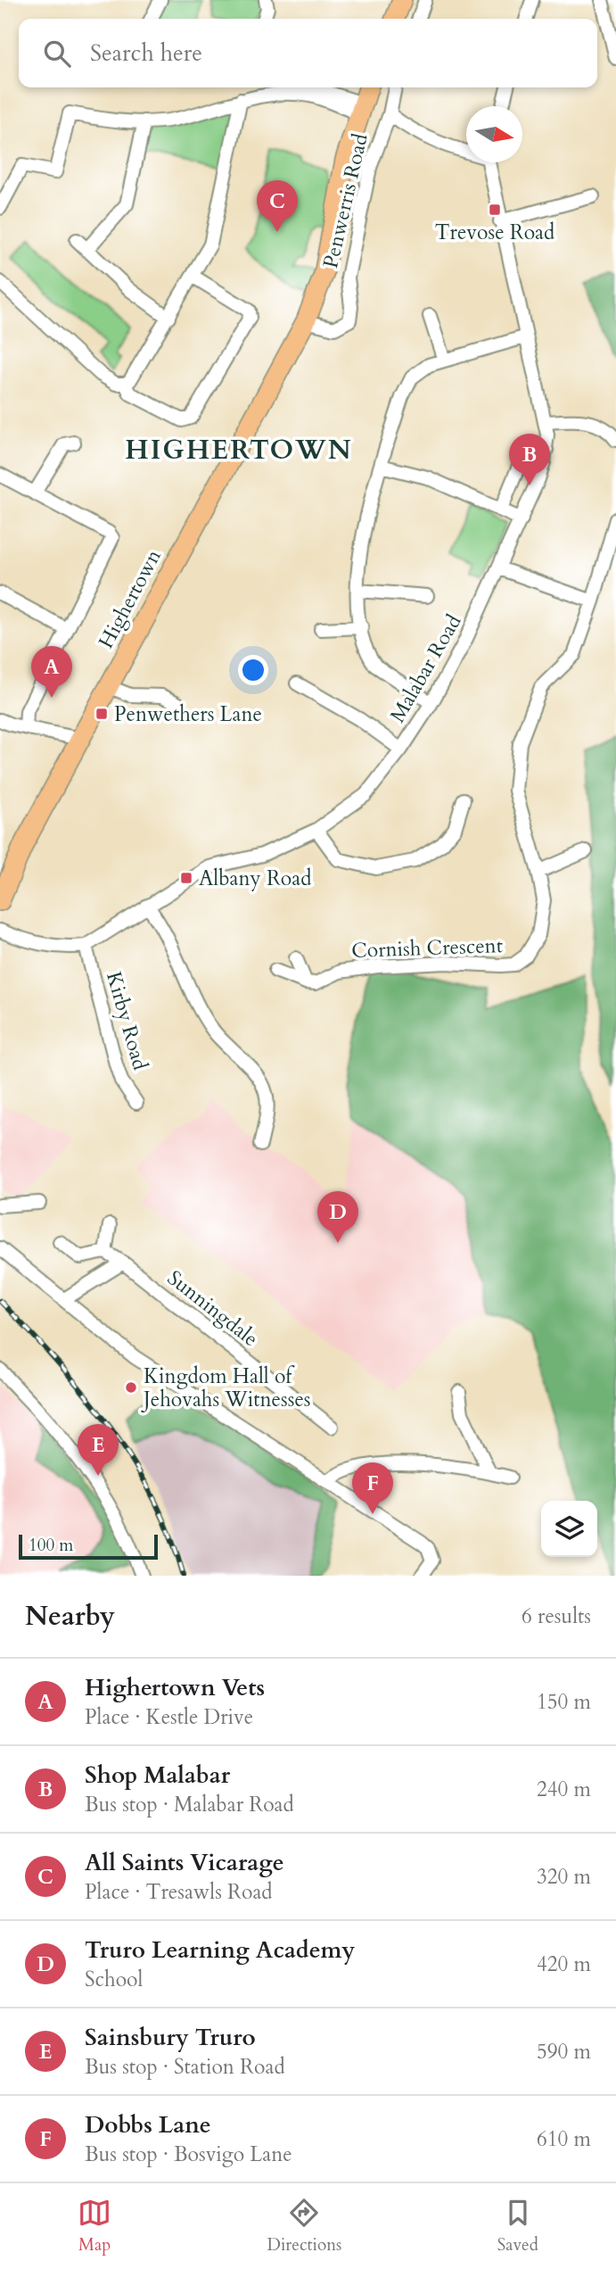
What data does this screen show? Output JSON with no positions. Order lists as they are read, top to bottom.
{
  "streets": {
    "highway": ["Highertown"],
    "street": [
      "Penwerris Road",
      "Malabar Road",
      "Cornish Crescent",
      "Kirby Road",
      "Sunningdale"
    ]
  },
  "crossings": [
    ["Penwerris Road", "Highertown"],
    ["Malabar Road", "Kirby Road"]
  ],
  "districts": ["HIGHERTOWN"],
  "places": {
    "transit": ["Trevose Road", "Penwethers Lane", "Albany Road"],
    "other": ["Kingdom Hall of Jehovahs Witnesses"]
  },
  "scale_bar": "100 m",
  "north": "right",
  "page": {
    "search": "Search here",
    "pins": [
      "C",
      "B",
      "A",
      "D",
      "E",
      "F"
    ],
    "scale": "100 m",
    "heading": ["Nearby", "6 results"],
    "list": [
      {
        "mark": "A",
        "name": "Highertown Vets",
        "note": "Place · Kestle Drive",
        "value": "150 m"
      },
      {
        "mark": "B",
        "name": "Shop Malabar",
        "note": "Bus stop · Malabar Road",
        "value": "240 m"
      },
      {
        "mark": "C",
        "name": "All Saints Vicarage",
        "note": "Place · Tresawls Road",
        "value": "320 m"
      },
      {
        "mark": "D",
        "name": "Truro Learning Academy",
        "note": "School",
        "value": "420 m"
      },
      {
        "mark": "E",
        "name": "Sainsbury Truro",
        "note": "Bus stop · Station Road",
        "value": "590 m"
      },
      {
        "mark": "F",
        "name": "Dobbs Lane",
        "note": "Bus stop · Bosvigo Lane",
        "value": "610 m"
      }
    ],
    "nav": ["Map", "Directions", "Saved"]
  }
}
